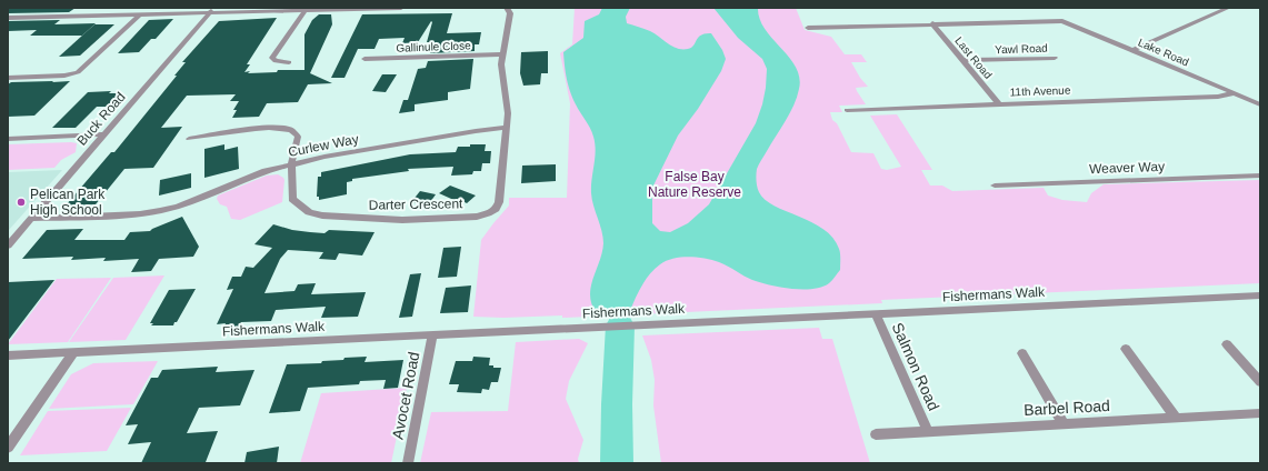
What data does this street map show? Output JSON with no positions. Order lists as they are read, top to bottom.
{
  "streets": {
    "street": [
      "Gallinule Close",
      "Yawl Road",
      "Lake Road",
      "Last Road",
      "11th Avenue",
      "Buck Road",
      "Curlew Way",
      "Weaver Way",
      "Darter Crescent",
      "Fishermans Walk",
      "Salmon Road",
      "Avocet Road",
      "Barbel Road"
    ]
  },
  "crossings": [
    ["Yawl Road", "Last Road"],
    ["Lake Road", "Last Road"],
    ["Lake Road", "11th Avenue"],
    ["Last Road", "11th Avenue"],
    ["Buck Road", "Curlew Way"],
    ["Curlew Way", "Darter Crescent"],
    ["Fishermans Walk", "Salmon Road"],
    ["Fishermans Walk", "Avocet Road"],
    ["Salmon Road", "Barbel Road"]
  ],
  "parks": ["False Bay Nature Reserve"],
  "places": ["Pelican Park High School"]
}
